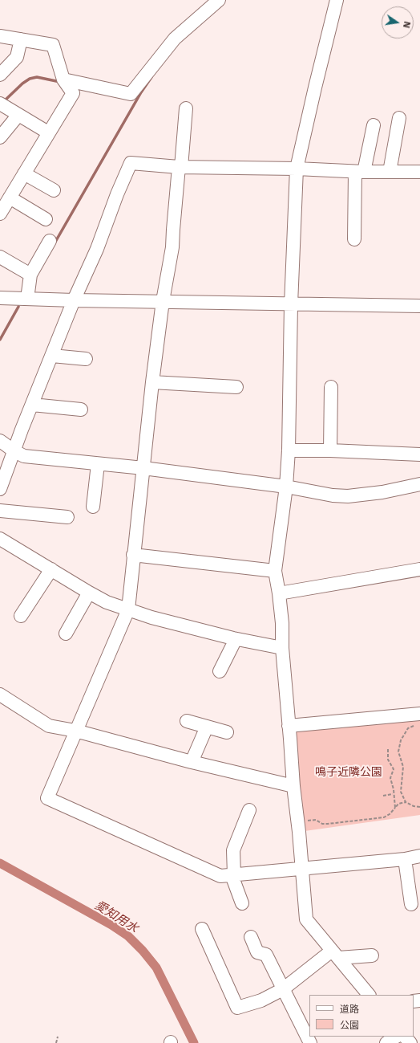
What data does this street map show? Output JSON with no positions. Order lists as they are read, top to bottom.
{
  "water": ["愛知用水"],
  "parks": ["鳴子近隣公園"],
  "legend": ["道路", "公園"],
  "north": "right"
}
